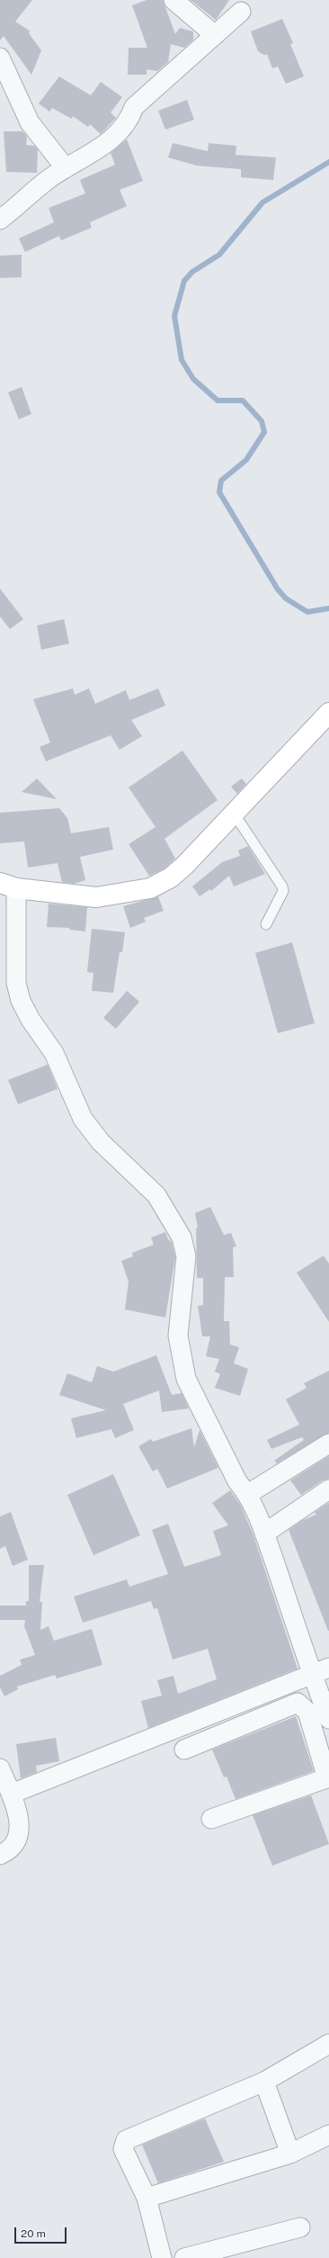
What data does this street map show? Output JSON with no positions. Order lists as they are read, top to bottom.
{
  "scale_bar": "20 m"
}
